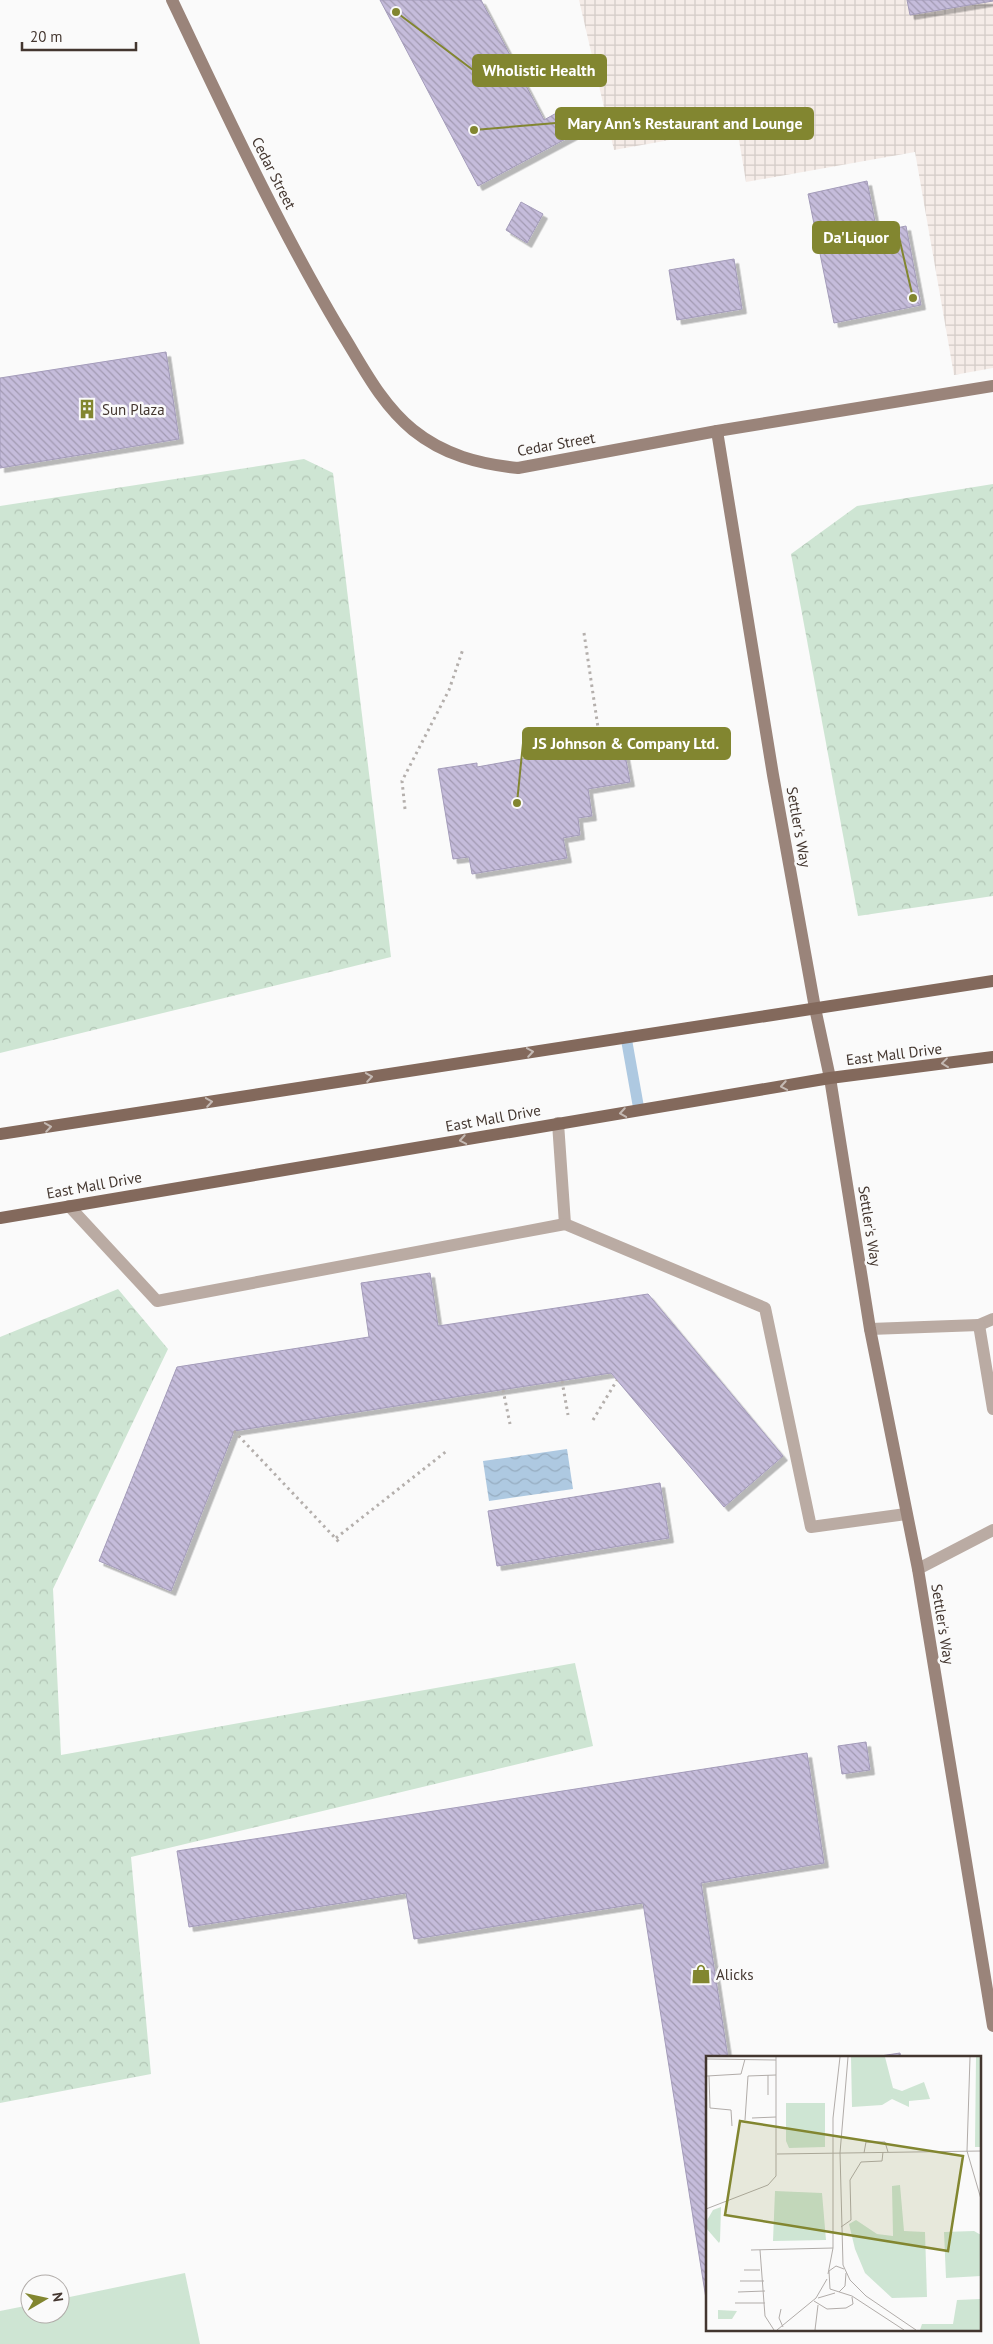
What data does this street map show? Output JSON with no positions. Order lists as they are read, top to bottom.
{
  "streets": {
    "main road": ["Cedar Street", "Settler's Way", "East Mall Drive"]
  },
  "crossings": [
    ["Cedar Street", "Settler's Way"],
    ["Settler's Way", "East Mall Drive"]
  ],
  "places": {
    "other": [
      "Wholistic Health",
      "Mary Ann's Restaurant and Lounge",
      "Da'Liquor",
      "JS Johnson & Company Ltd."
    ],
    "building": ["Sun Plaza"],
    "shop": ["Alicks"]
  },
  "scale_bar": "20 m",
  "north": "right"
}
